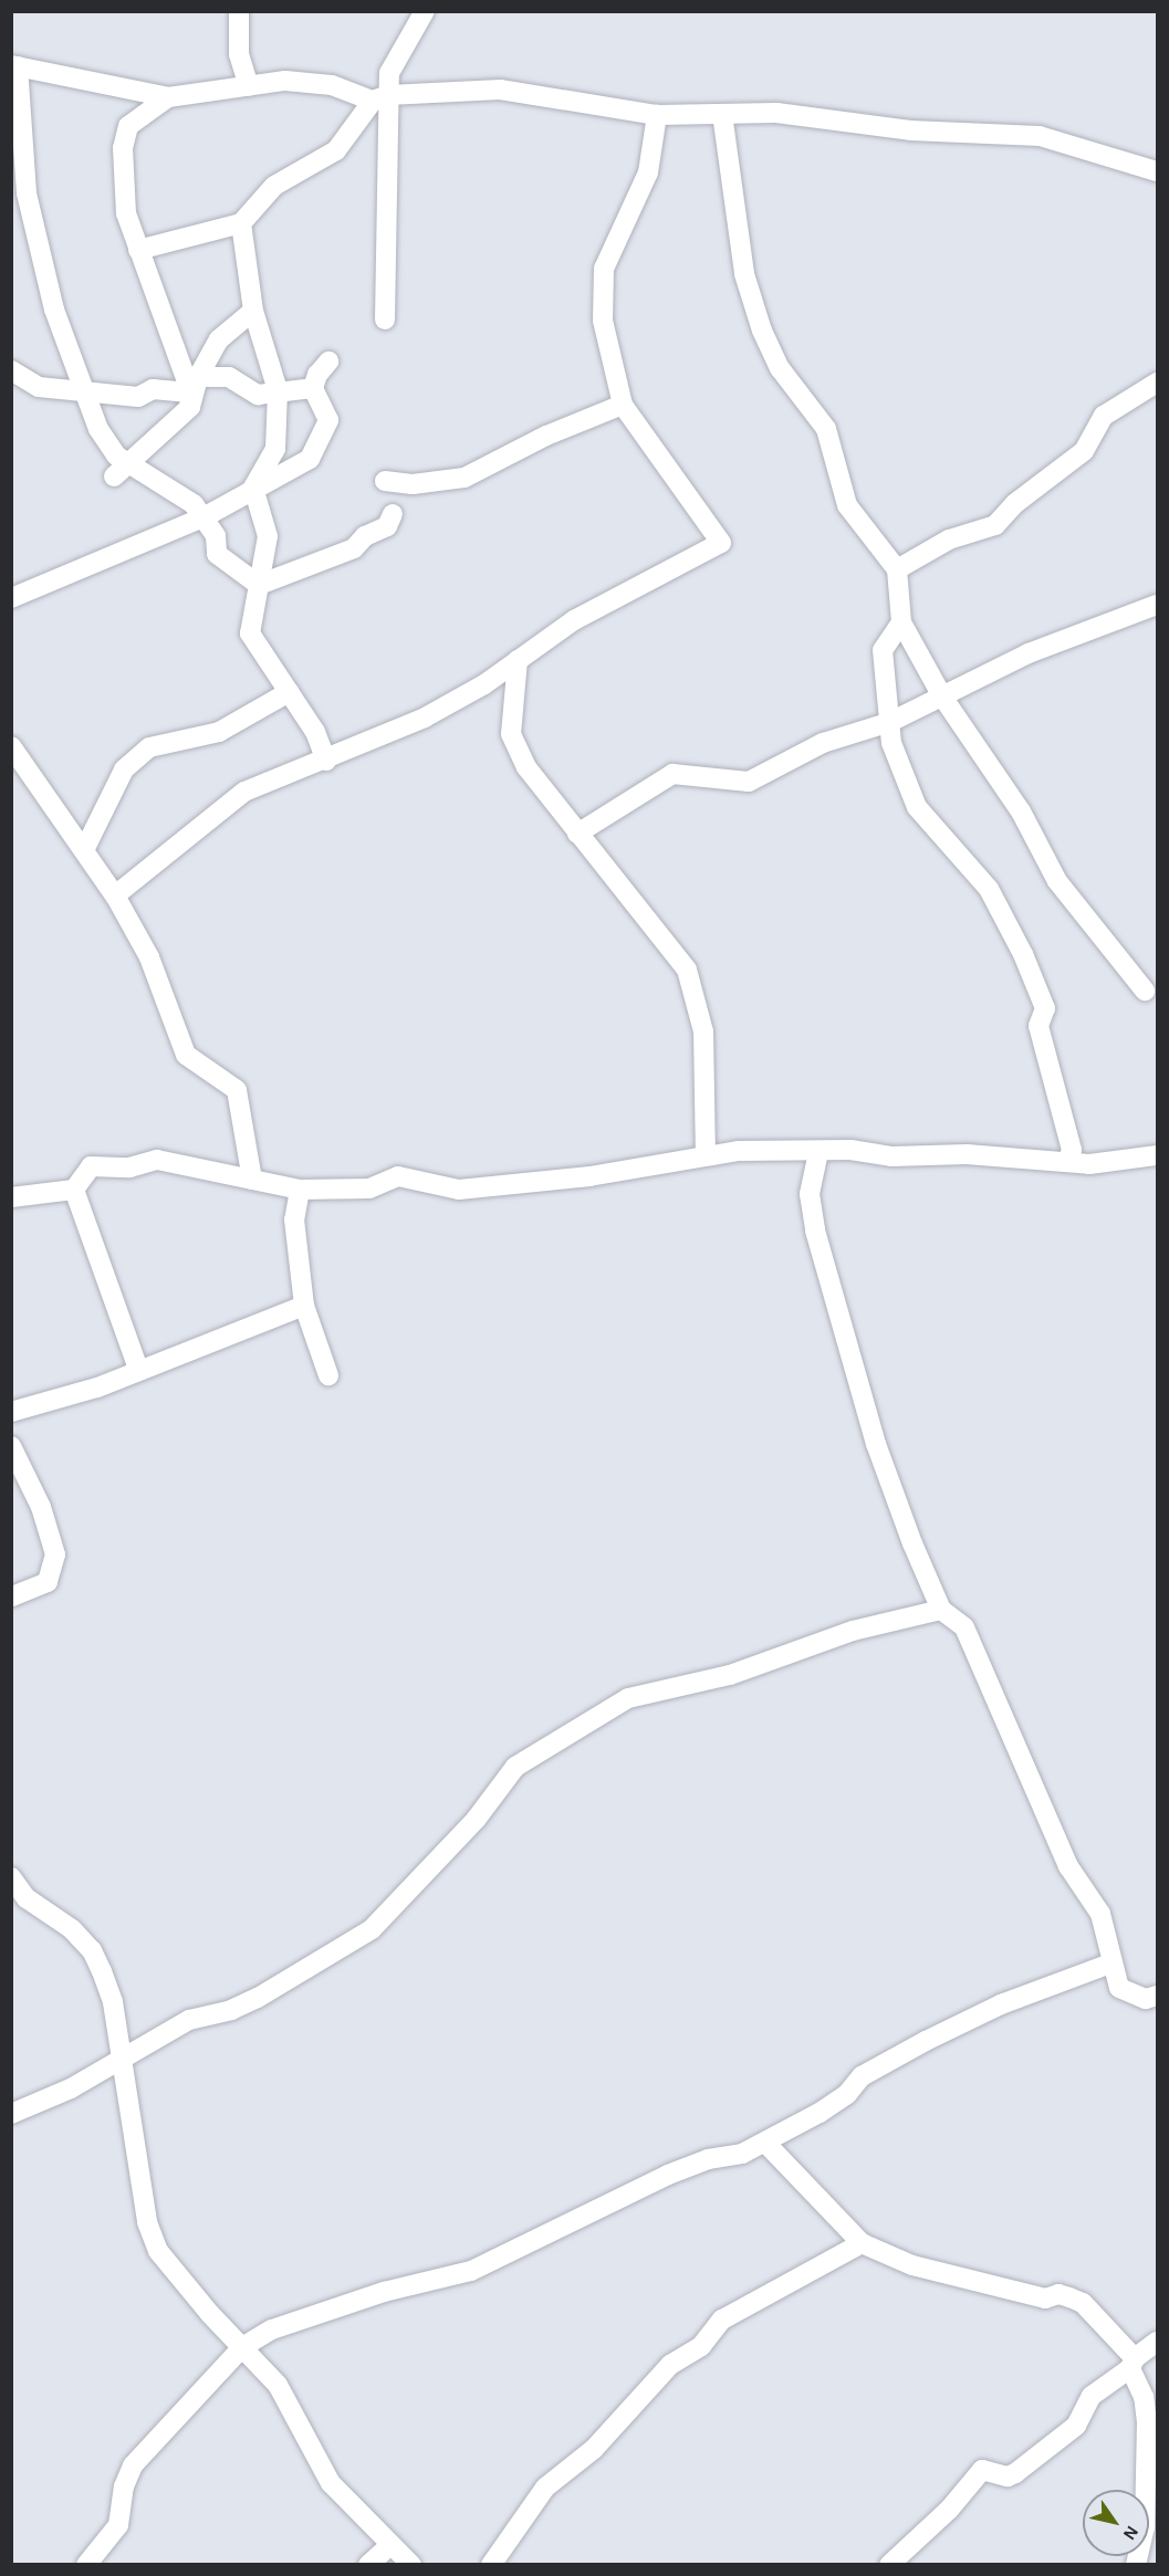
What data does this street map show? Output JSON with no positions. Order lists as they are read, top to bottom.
{
  "north": "bottom right"
}
